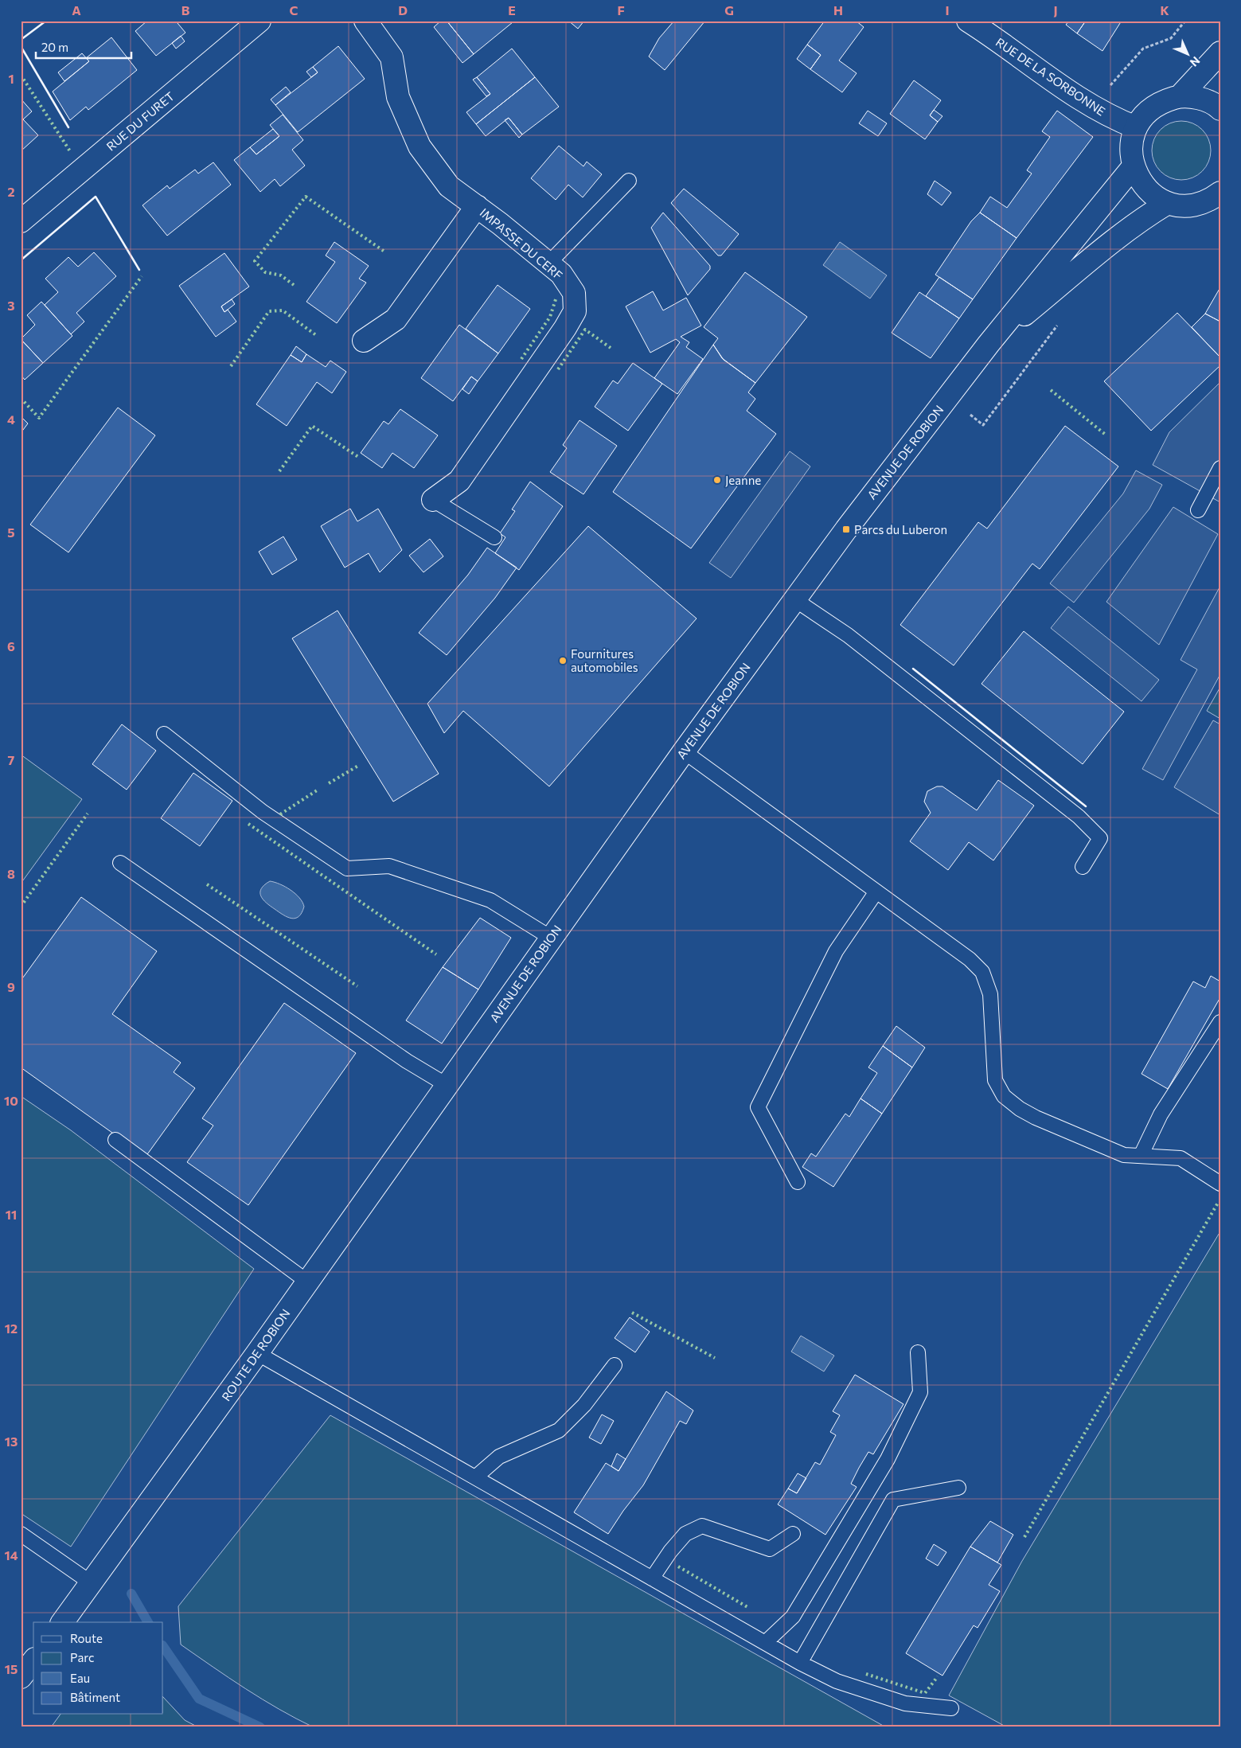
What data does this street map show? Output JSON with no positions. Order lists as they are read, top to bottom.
{
  "streets": {
    "main road": [
      "RUE DE LA SORBONNE",
      "RUE DU FURET",
      "IMPASSE DU CERF",
      "AVENUE DE ROBION",
      "ROUTE DE ROBION"
    ]
  },
  "crossings": [
    ["AVENUE DE ROBION", "ROUTE DE ROBION"]
  ],
  "places": {
    "other": ["Jeanne", "Fournitures automobiles"],
    "transit": ["Parcs du Luberon"]
  },
  "legend": [
    "Route",
    "Parc",
    "Eau",
    "Bâtiment"
  ],
  "scale_bar": "20 m",
  "north": "bottom right",
  "grid": {
    "columns": [
      "A",
      "B",
      "C",
      "D",
      "E",
      "F",
      "G",
      "H",
      "I",
      "J",
      "K"
    ],
    "rows": [
      "1",
      "2",
      "3",
      "4",
      "5",
      "6",
      "7",
      "8",
      "9",
      "10",
      "11",
      "12",
      "13",
      "14",
      "15"
    ]
  }
}
